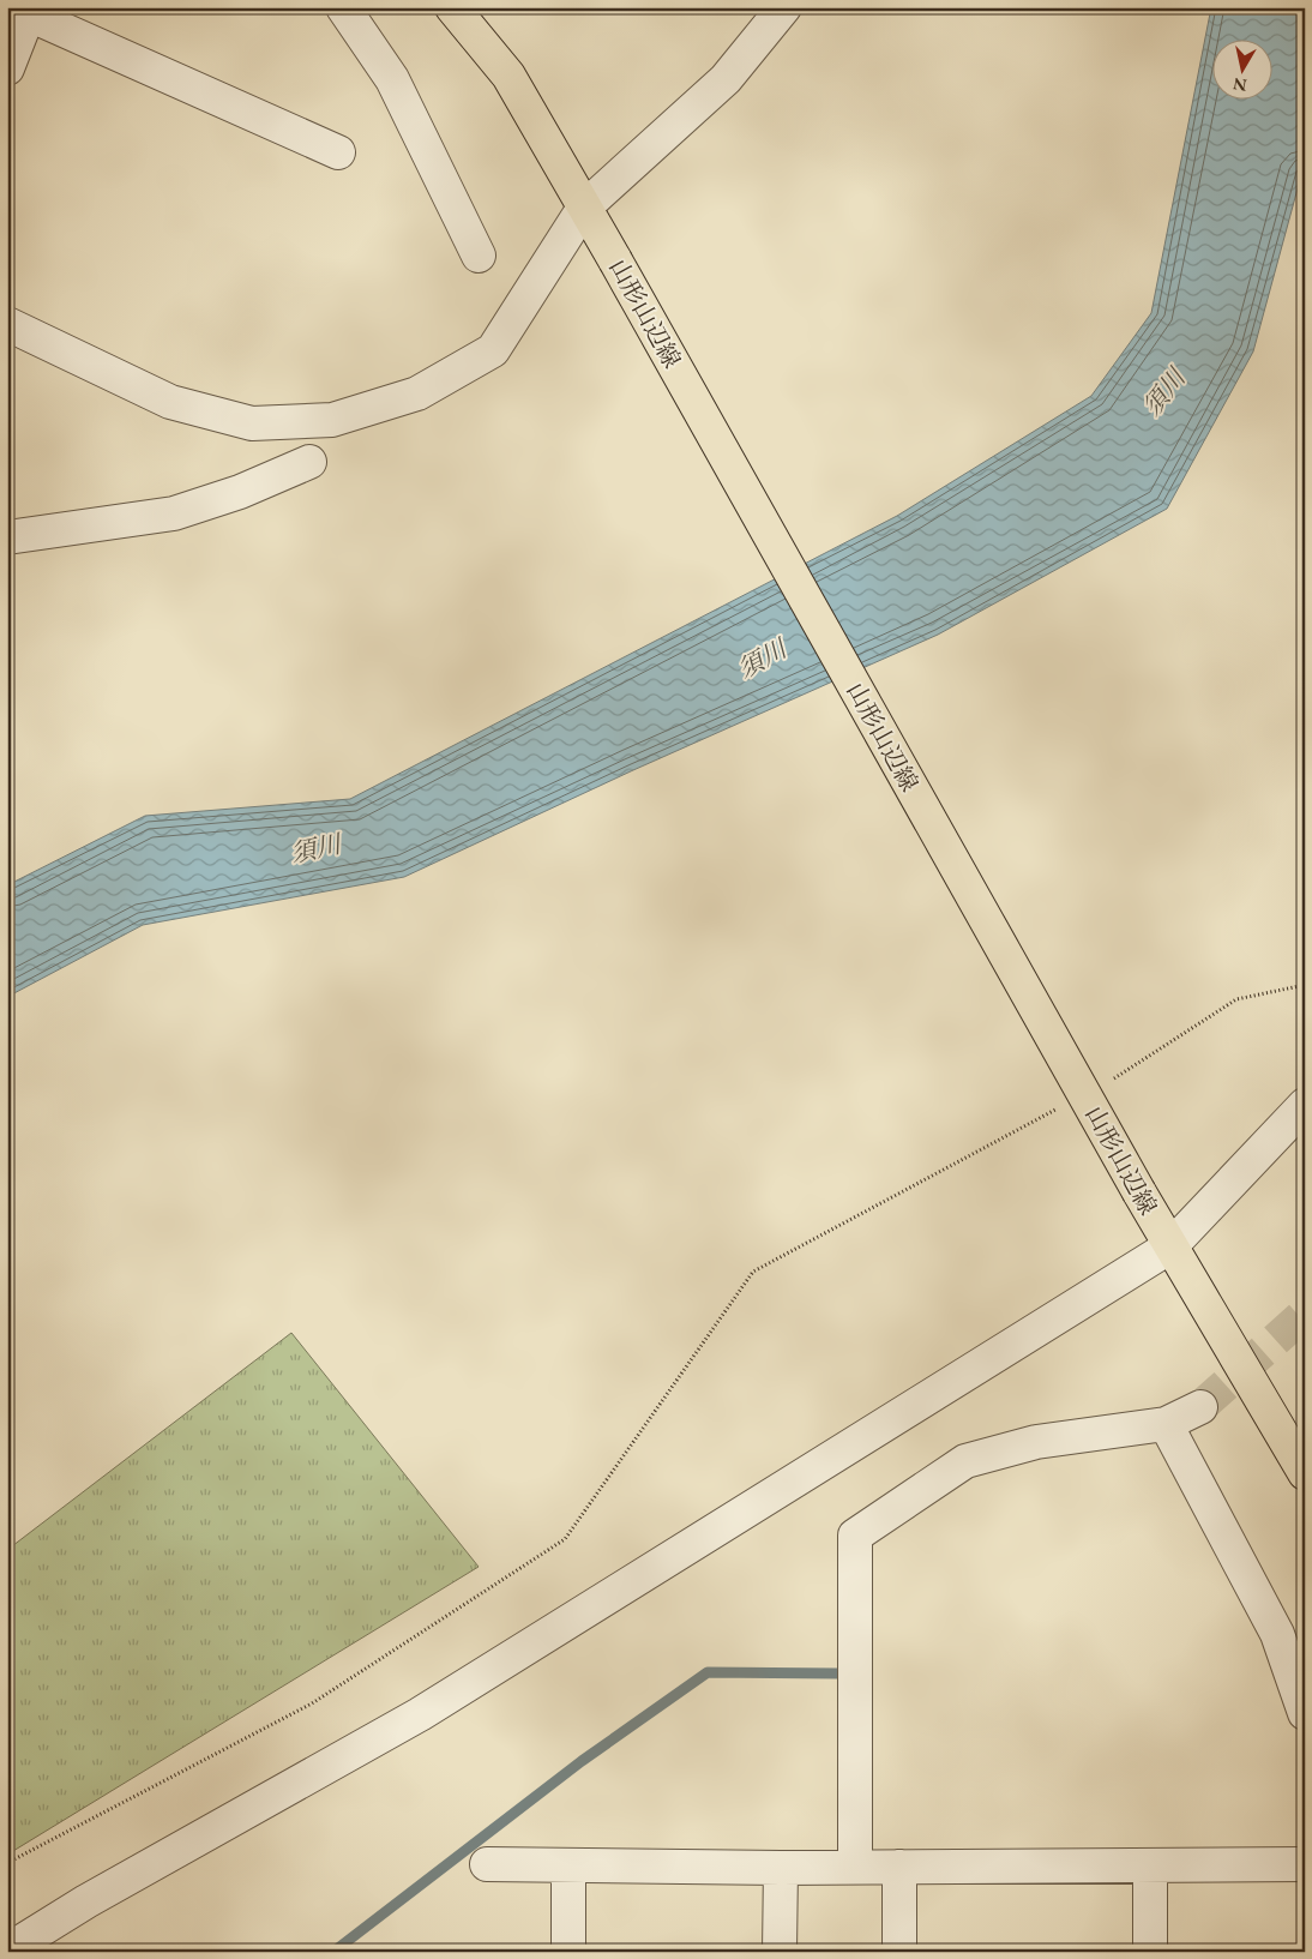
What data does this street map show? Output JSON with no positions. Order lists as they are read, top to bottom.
{
  "streets": {
    "main road": ["山形山辺線"]
  },
  "water": ["須川"],
  "north": "bottom"
}
